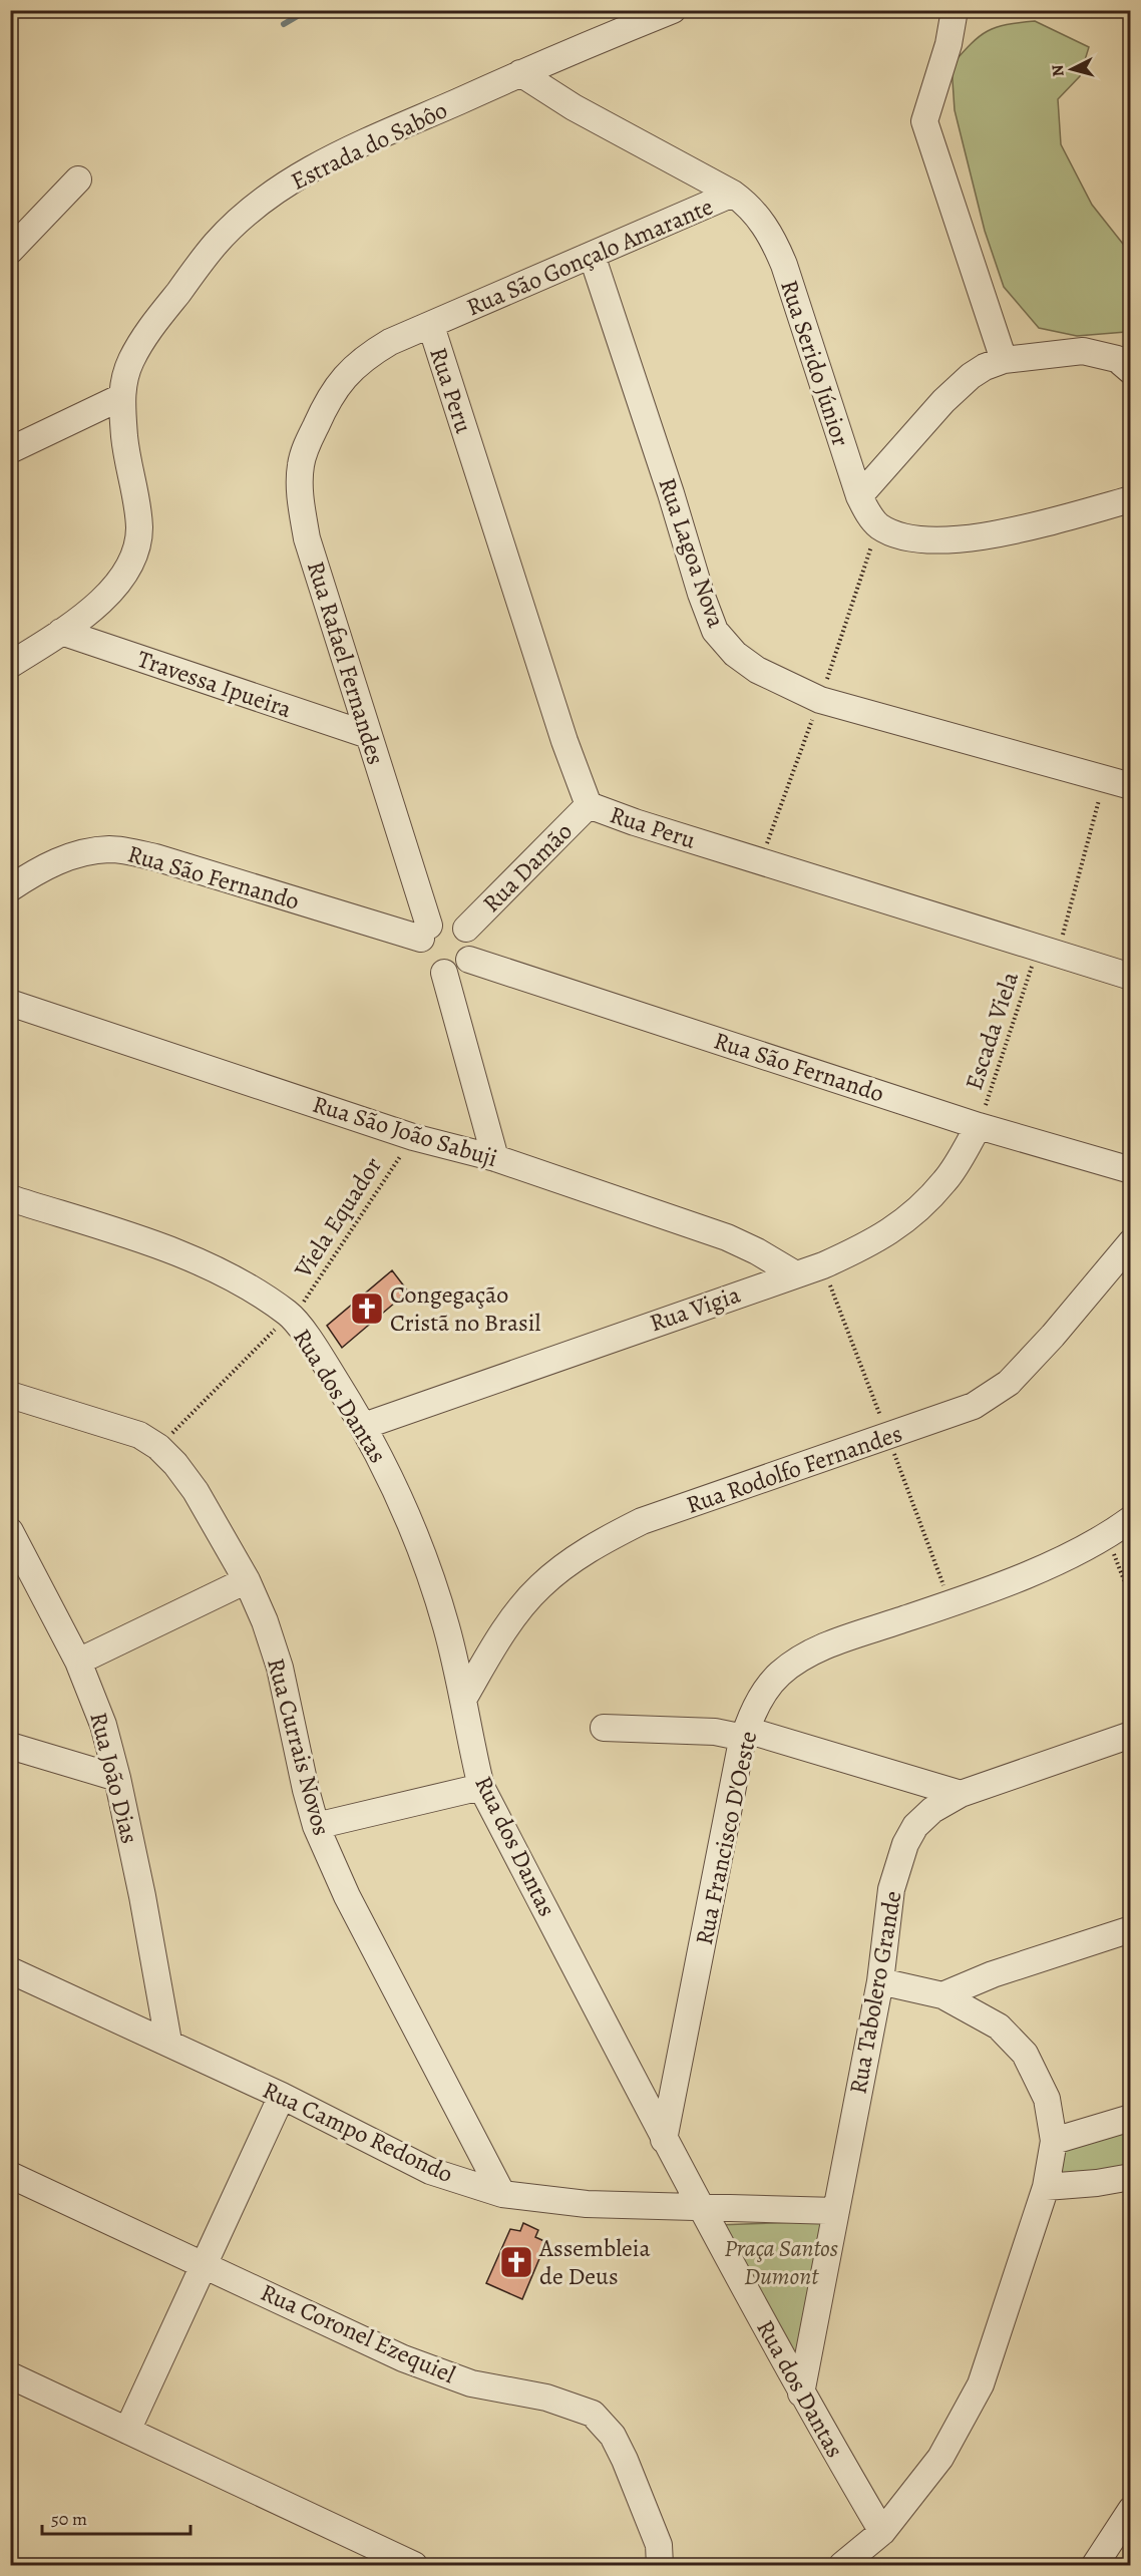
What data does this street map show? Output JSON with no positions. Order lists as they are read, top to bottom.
{
  "streets": {
    "street": [
      "Estrada do Sabôo",
      "Rua São Gonçalo Amarante",
      "Rua Serido Júnior",
      "Rua Peru",
      "Rua Lagoa Nova",
      "Rua Rafael Fernandes",
      "Travessa Ipueira",
      "Rua Damão",
      "Rua São Fernando",
      "Rua São João Sabuji",
      "Rua Vigia",
      "Rua dos Dantas",
      "Rua Rodolfo Fernandes",
      "Rua Currais Novos",
      "Rua João Dias",
      "Rua Francisco D'Oeste",
      "Rua Tabolero Grande",
      "Rua Campo Redondo",
      "Rua Coronel Ezequiel"
    ],
    "path": ["Escada Viela", "Viela Equador"]
  },
  "crossings": [
    ["Estrada do Sabôo", "Rua Serido Júnior"],
    ["Estrada do Sabôo", "Travessa Ipueira"],
    ["Rua São Gonçalo Amarante", "Rua Serido Júnior"],
    ["Rua São Gonçalo Amarante", "Rua Peru"],
    ["Rua São Gonçalo Amarante", "Rua Lagoa Nova"],
    ["Rua São Gonçalo Amarante", "Rua Rafael Fernandes"],
    ["Rua Peru", "Rua Damão"],
    ["Rua Peru", "Escada Viela"],
    ["Rua Lagoa Nova", "Escada Viela"],
    ["Rua Rafael Fernandes", "Travessa Ipueira"],
    ["Rua Rafael Fernandes", "Rua Damão"],
    ["Rua Rafael Fernandes", "Rua São Fernando"],
    ["Rua Damão", "Rua São Fernando"],
    ["Rua São Fernando", "Escada Viela"],
    ["Rua São Fernando", "Rua Vigia"],
    ["Escada Viela", "Rua Vigia"],
    ["Rua São João Sabuji", "Viela Equador"],
    ["Rua São João Sabuji", "Rua Vigia"],
    ["Viela Equador", "Rua dos Dantas"],
    ["Viela Equador", "Rua Currais Novos"],
    ["Rua Vigia", "Rua dos Dantas"],
    ["Rua dos Dantas", "Rua Rodolfo Fernandes"],
    ["Rua dos Dantas", "Rua Francisco D'Oeste"],
    ["Rua dos Dantas", "Rua Tabolero Grande"],
    ["Rua dos Dantas", "Rua Campo Redondo"],
    ["Rua Currais Novos", "Rua Campo Redondo"],
    ["Rua João Dias", "Rua Campo Redondo"],
    ["Rua Tabolero Grande", "Rua Campo Redondo"]
  ],
  "parks": ["Praça Santos Dumont"],
  "places": {
    "church": ["Congegação Cristã no Brasil", "Assembleia de Deus"]
  },
  "scale_bar": "50 m",
  "north": "left"
}
